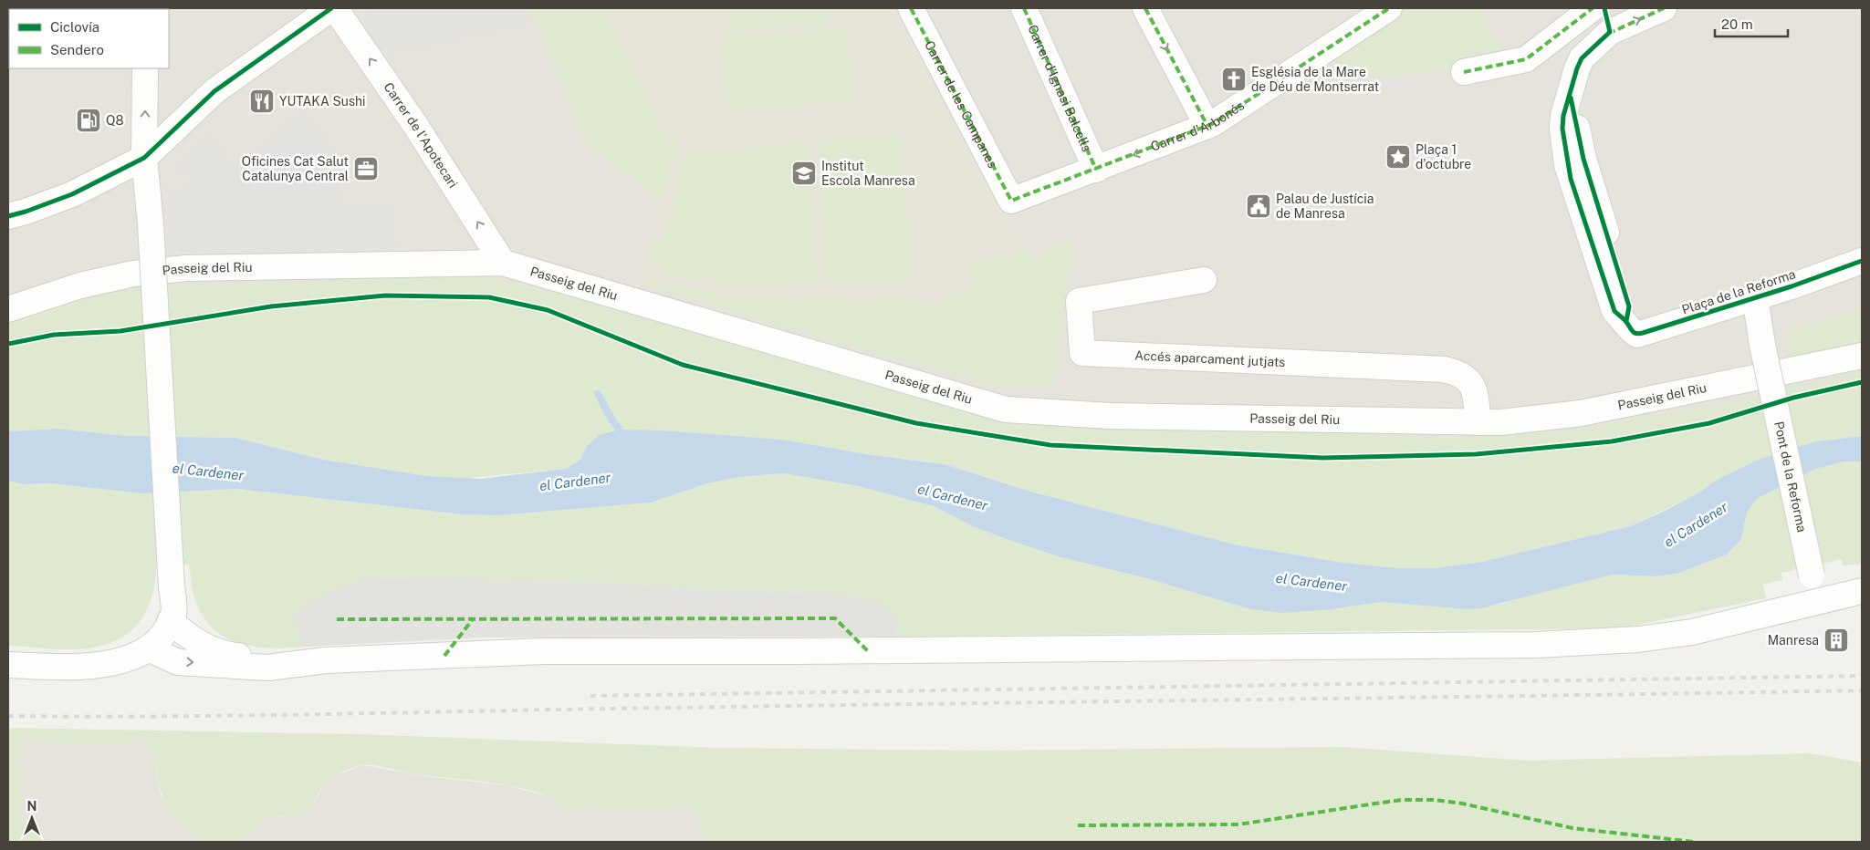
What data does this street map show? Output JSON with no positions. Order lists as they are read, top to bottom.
{
  "streets": {
    "street": [
      "Carrer d'Ignasi Balcells",
      "Carrer de les Campanes",
      "Carrer d'Arbonés",
      "Carrer de l'Apotecari",
      "Passeig del Riu",
      "Plaça de la Reforma",
      "Accés aparcament jutjats",
      "Pont de la Reforma"
    ]
  },
  "crossings": [
    ["Carrer d'Ignasi Balcells", "Carrer d'Arbonés"],
    ["Carrer de les Campanes", "Carrer d'Arbonés"],
    ["Carrer de l'Apotecari", "Passeig del Riu"],
    ["Passeig del Riu", "Accés aparcament jutjats"],
    ["Plaça de la Reforma", "Pont de la Reforma"]
  ],
  "one_way": ["Carrer de l'Apotecari"],
  "water": ["el Cardener"],
  "places": {
    "church": ["Església de la Mare de Déu de Montserrat"],
    "restaurant": ["YUTAKA Sushi"],
    "fuel station": ["Q8"],
    "place": ["Plaça 1 d'octubre"],
    "office": ["Oficines Cat Salut Catalunya Central"],
    "school or university": ["Institut Escola Manresa"],
    "public building": ["Palau de Justícia de Manresa"],
    "building": ["Manresa"]
  },
  "legend": ["Ciclovía", "Sendero"],
  "scale_bar": "20 m",
  "north": "top"
}
